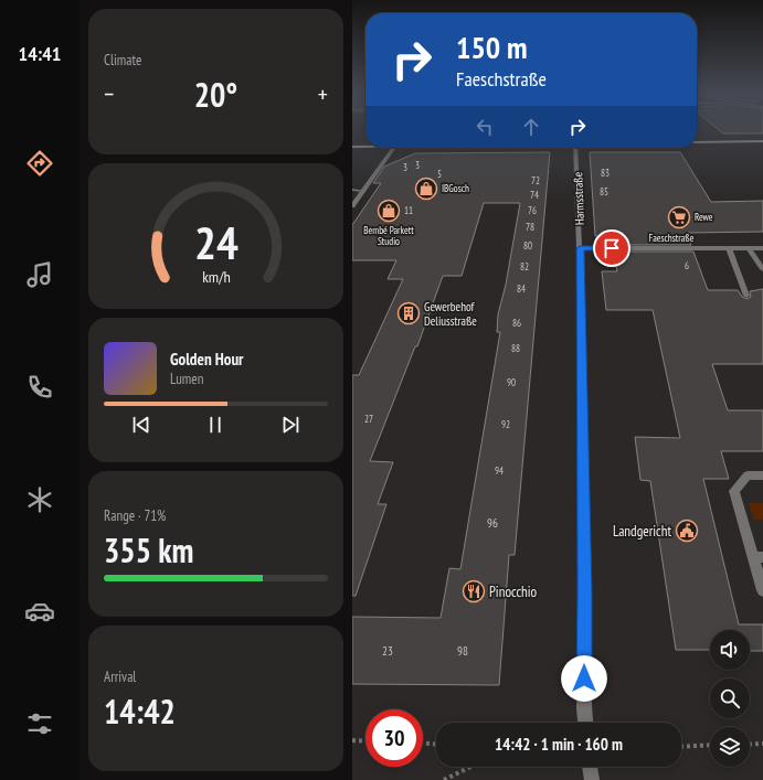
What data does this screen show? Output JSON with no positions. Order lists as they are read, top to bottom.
{
  "streets": {
    "street": ["Harmsstraße", "Faeschstraße"]
  },
  "crossings": [
    ["Harmsstraße", "Faeschstraße"]
  ],
  "places": {
    "shop": ["IBGosch", "Bembé Parkett Studio"],
    "supermarket": ["Rewe"],
    "building": ["Gewerbehof Deliusstraße"],
    "public building": ["Landgericht"],
    "restaurant": ["Pinocchio"]
  },
  "house_numbers": [
    "3",
    "3",
    "83",
    "5",
    "72",
    "85",
    "74",
    "11",
    "76",
    "78",
    "80",
    "6",
    "82",
    "84",
    "86",
    "88",
    "90",
    "27",
    "92",
    "94",
    "96",
    "23",
    "98"
  ],
  "page": {
    "tabs": "14:41",
    "tile": [
      "Climate",
      ["Range · 71%", "355 km"],
      ["Arrival", "14:42"]
    ],
    "turn": ["150 m", "Faeschstraße"],
    "heat": ["−", "20°", "+"],
    "song": ["Golden Hour", "Lumen"],
    "limit": "30",
    "trip": "14:42 · 1 min · 160 m",
    "gauge": ["24", "km/h"]
  }
}
